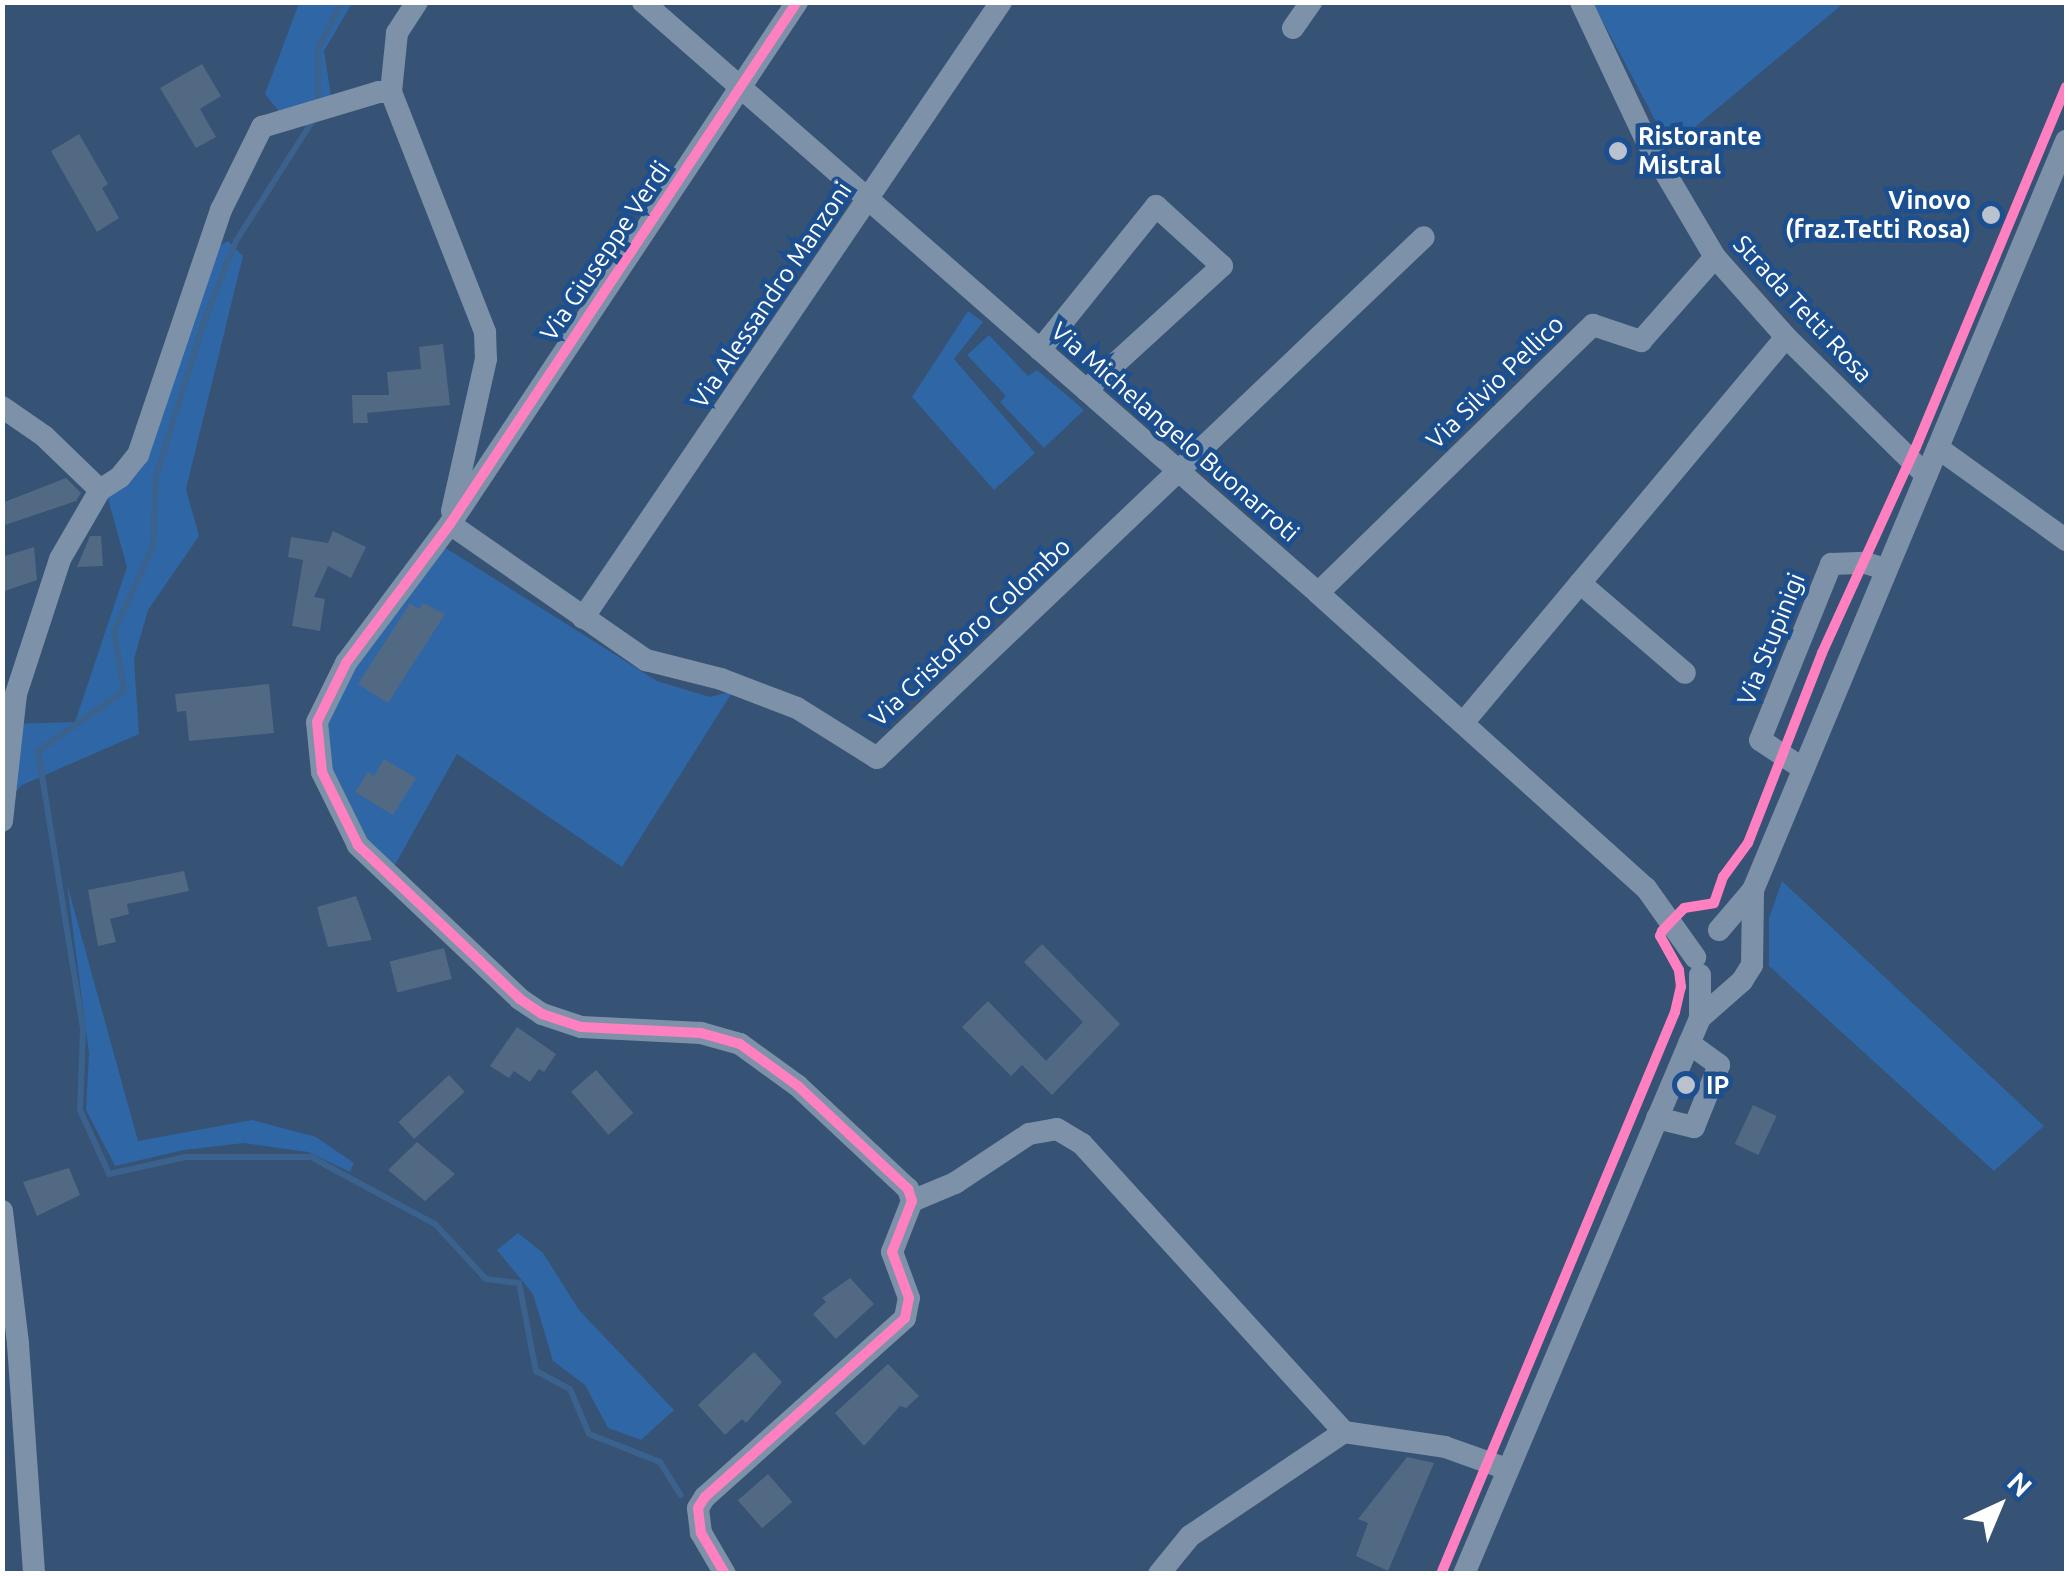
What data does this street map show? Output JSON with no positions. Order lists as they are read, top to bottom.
{
  "streets": {
    "street": [
      "Via Giuseppe Verdi",
      "Via Alessandro Manzoni",
      "Strada Tetti Rosa",
      "Via Silvio Pellico",
      "Via Michelangelo Buonarroti",
      "Via Cristoforo Colombo",
      "Via Stupinigi"
    ]
  },
  "crossings": [
    ["Via Giuseppe Verdi", "Via Michelangelo Buonarroti"],
    ["Via Giuseppe Verdi", "Via Cristoforo Colombo"],
    ["Via Alessandro Manzoni", "Via Michelangelo Buonarroti"],
    ["Via Alessandro Manzoni", "Via Cristoforo Colombo"],
    ["Strada Tetti Rosa", "Via Silvio Pellico"],
    ["Via Silvio Pellico", "Via Michelangelo Buonarroti"],
    ["Via Michelangelo Buonarroti", "Via Cristoforo Colombo"]
  ],
  "places": ["Ristorante Mistral", "Vinovo (fraz.Tetti Rosa)", "IP"],
  "north": "top right"
}
